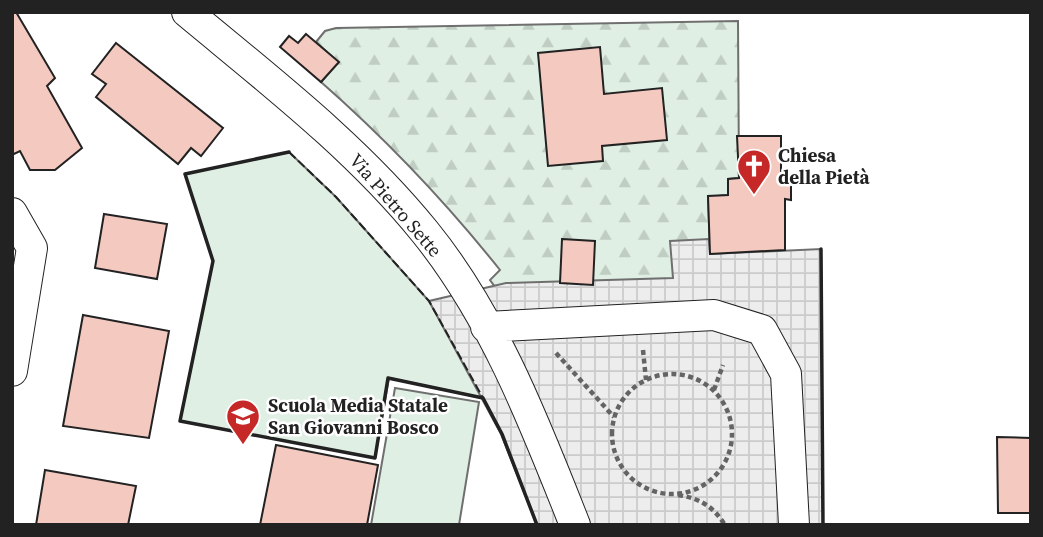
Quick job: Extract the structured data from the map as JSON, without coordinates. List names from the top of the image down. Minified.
{"streets":{"street":["Via Pietro Sette"]},"places":{"church":["Chiesa della Pietà"],"school or university":["Scuola Media Statale San Giovanni Bosco"]}}
